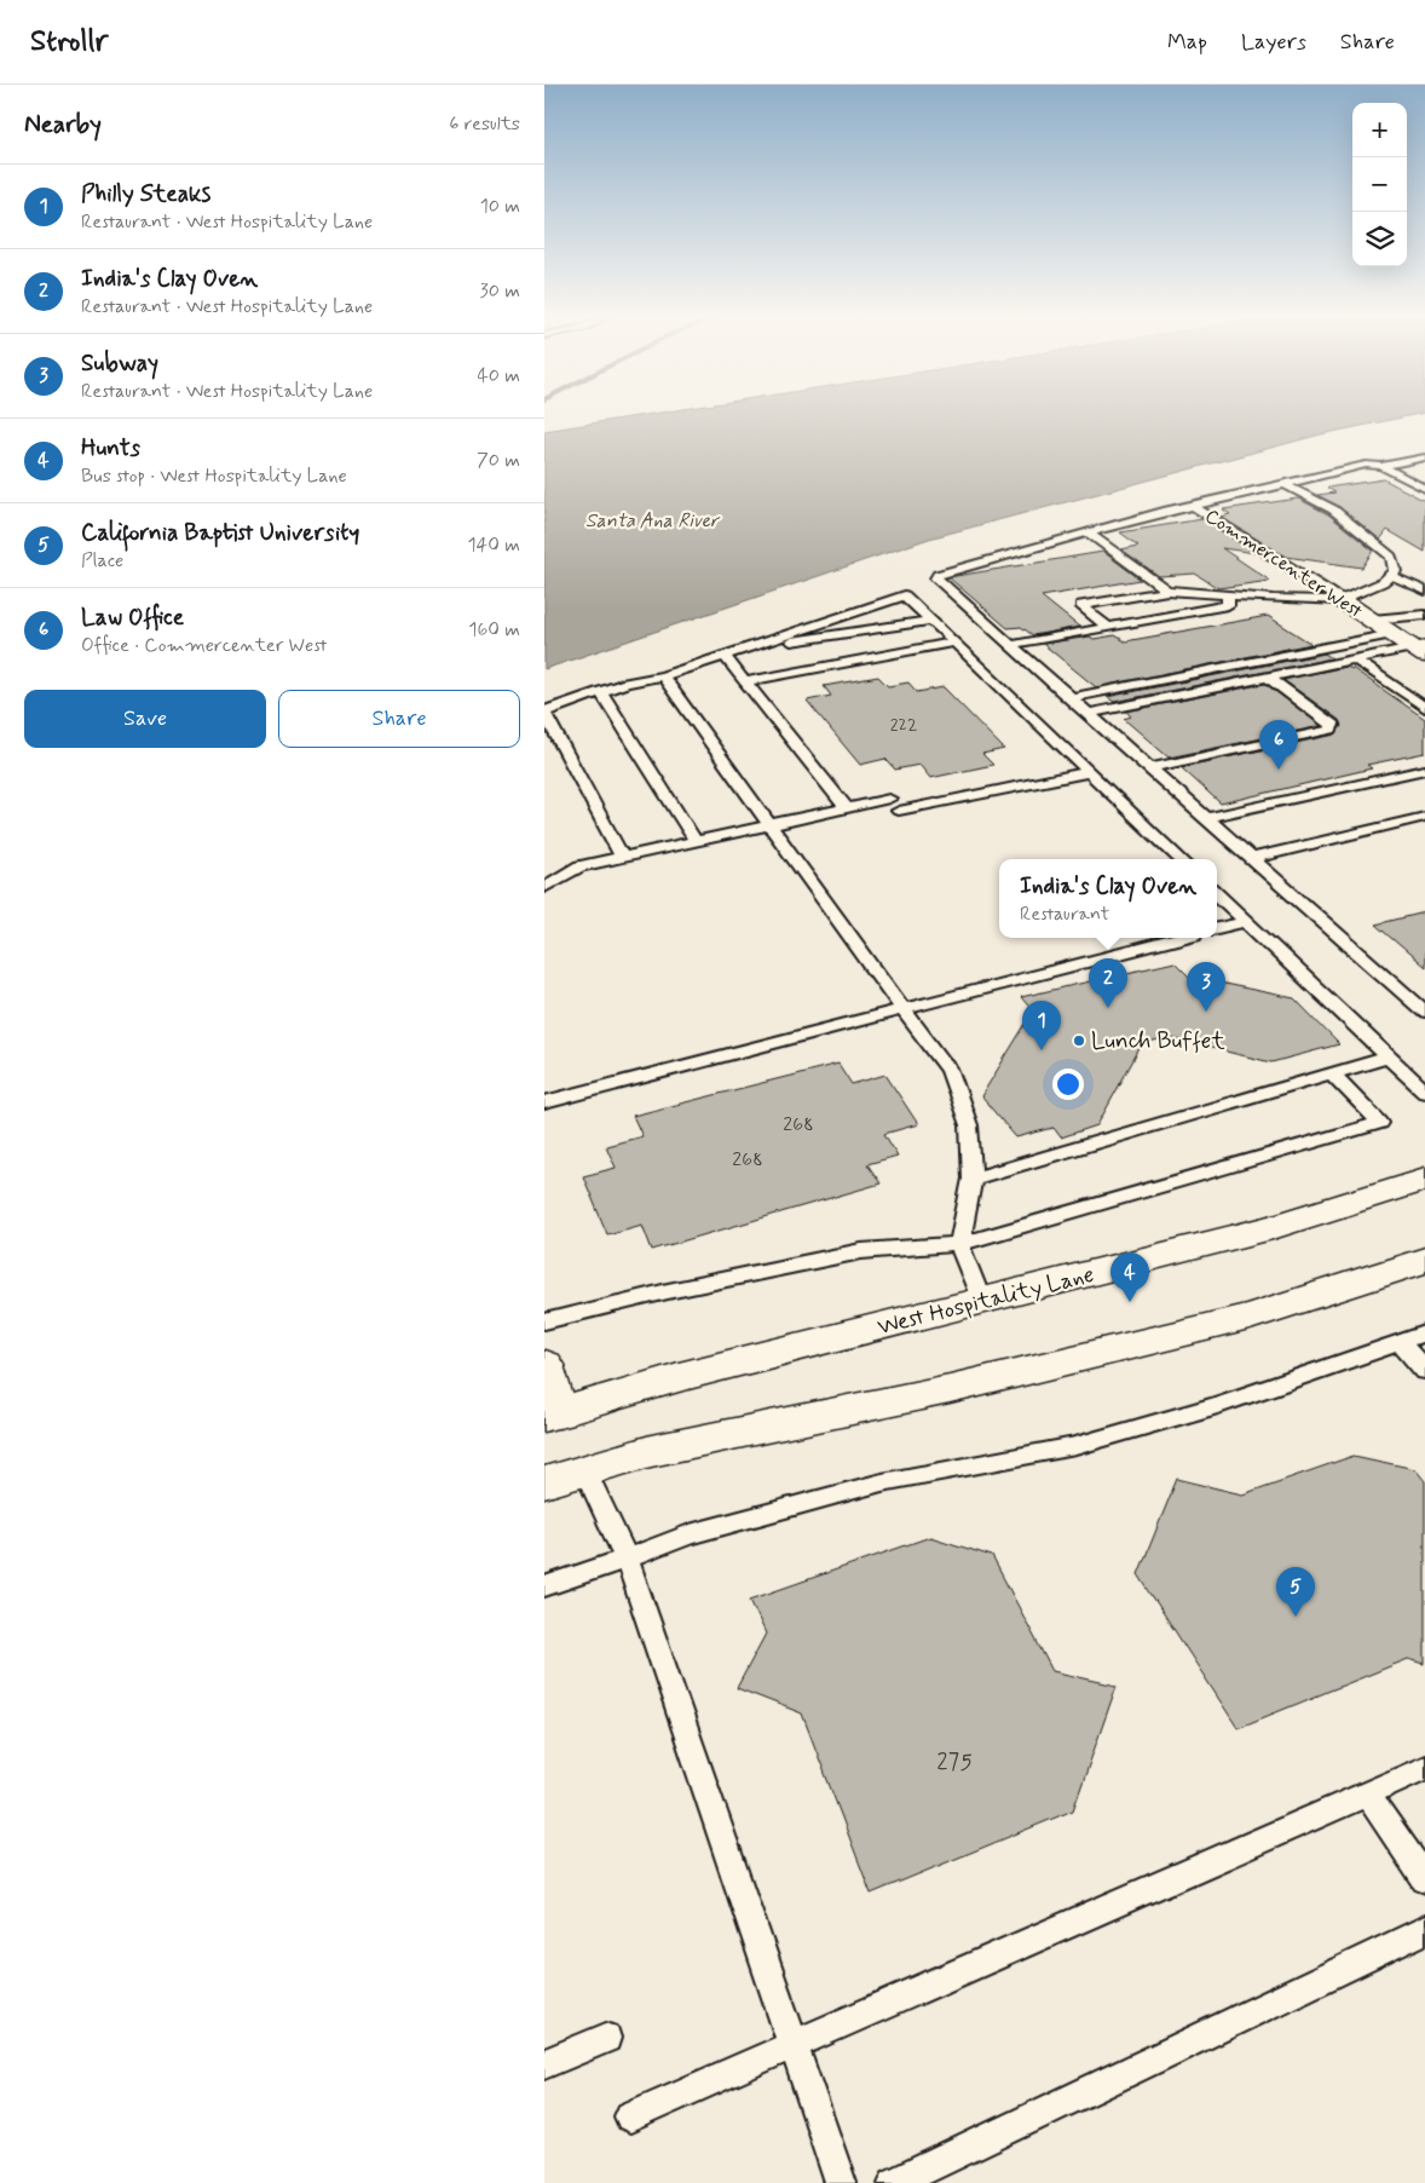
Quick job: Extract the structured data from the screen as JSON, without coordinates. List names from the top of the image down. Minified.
{"streets":{"main road":["Commercenter West","West Hospitality Lane"]},"water":["Santa Ana River"],"places":["Lunch Buffet"],"house_numbers":["222","268","268","275"],"page":{"header":"Strollr","nav":["Map","Layers","Share"],"heading":["Nearby","6 results"],"map_buttons":["+","−"],"list":[{"mark":"1","name":"Philly Steaks","note":"Restaurant · West Hospitality Lane","value":"10 m"},{"mark":"2","name":"India's Clay Oven","note":"Restaurant · West Hospitality Lane","value":"30 m"},{"mark":"3","name":"Subway","note":"Restaurant · West Hospitality Lane","value":"40 m"},{"mark":"4","name":"Hunts","note":"Bus stop · West Hospitality Lane","value":"70 m"},{"mark":"5","name":"California Baptist University","note":"Place","value":"140 m"},{"mark":"6","name":"Law Office","note":"Office · Commercenter West","value":"160 m"}],"buttons":["Save","Share"],"pins":["6","2","3","1","4","5"],"popup":["India's Clay Oven","Restaurant"]}}
